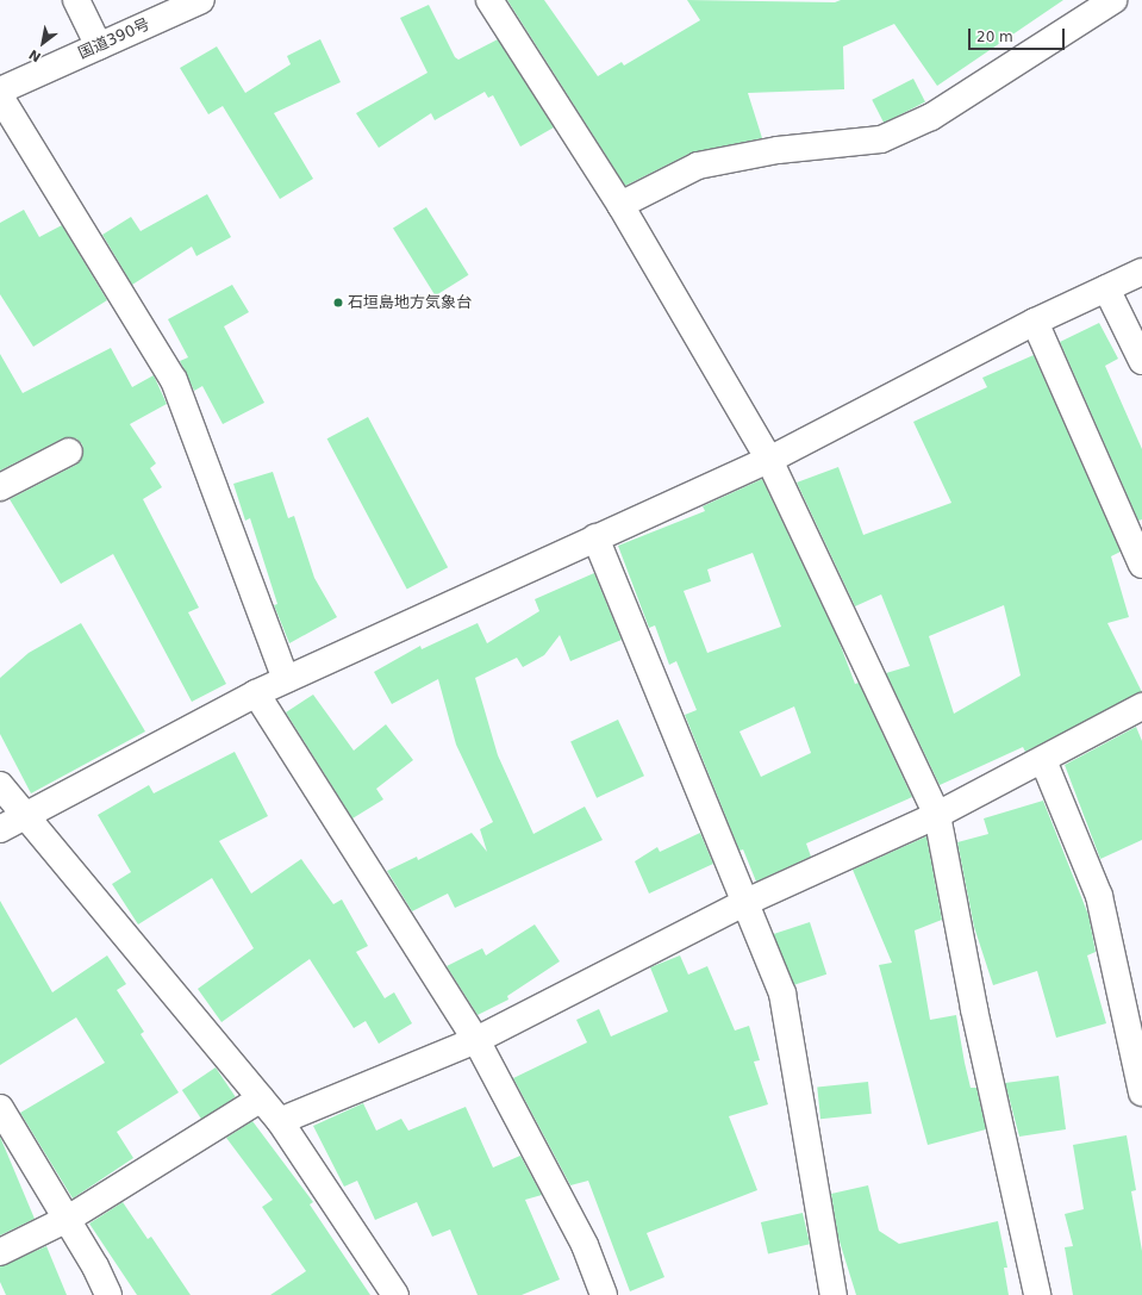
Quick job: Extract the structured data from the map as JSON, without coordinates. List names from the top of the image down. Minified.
{"streets":{"main road":["国道390号"]},"places":["石垣島地方気象台"],"scale_bar":"20 m","north":"bottom left"}
